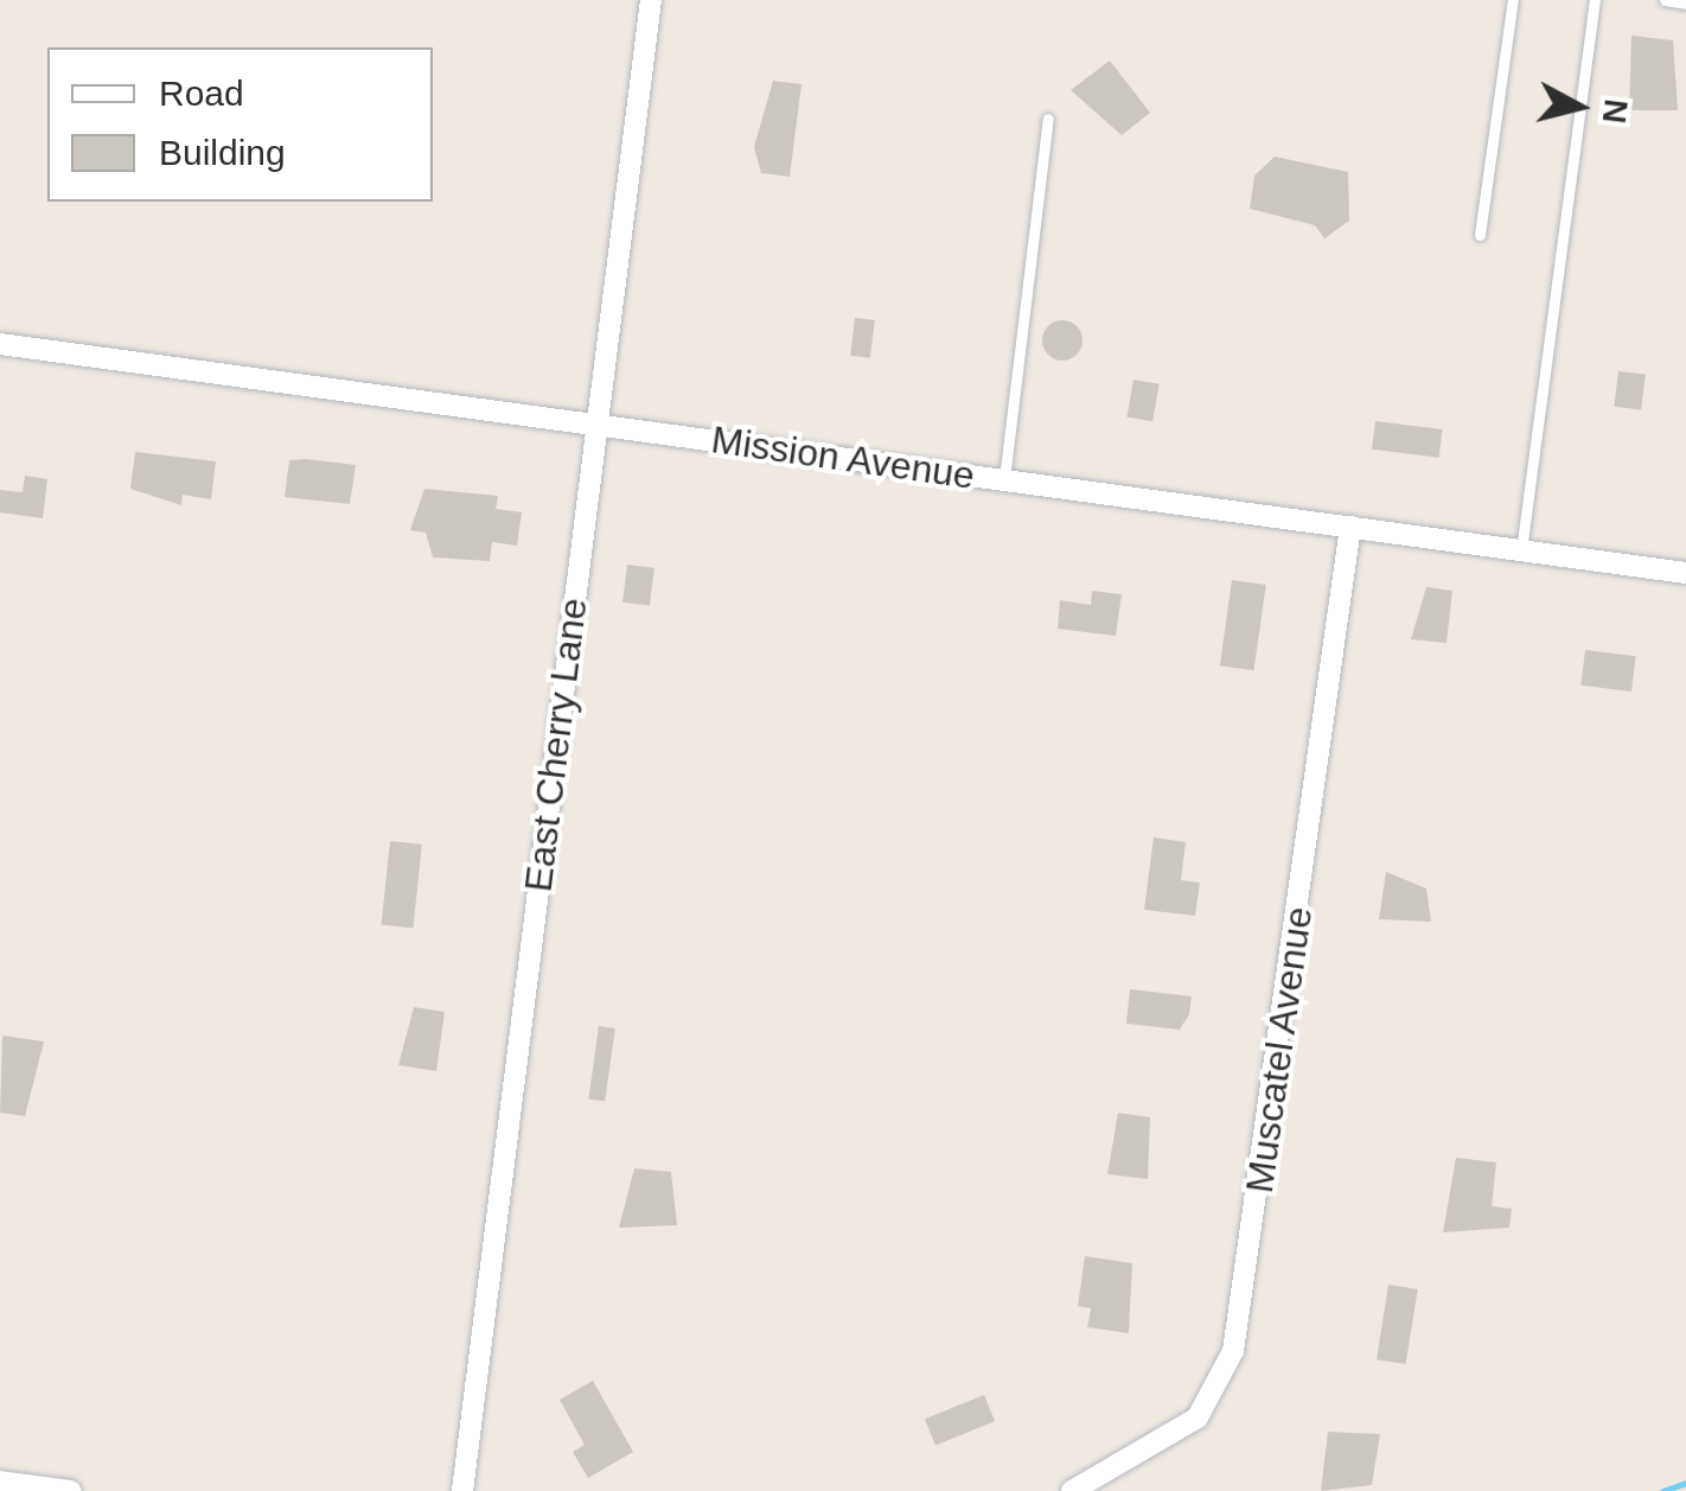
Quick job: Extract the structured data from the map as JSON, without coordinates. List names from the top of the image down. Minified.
{"streets":{"street":["Mission Avenue","East Cherry Lane","Muscatel Avenue"]},"crossings":[["Mission Avenue","East Cherry Lane"],["Mission Avenue","Muscatel Avenue"]],"legend":["Road","Building"],"north":"right"}
